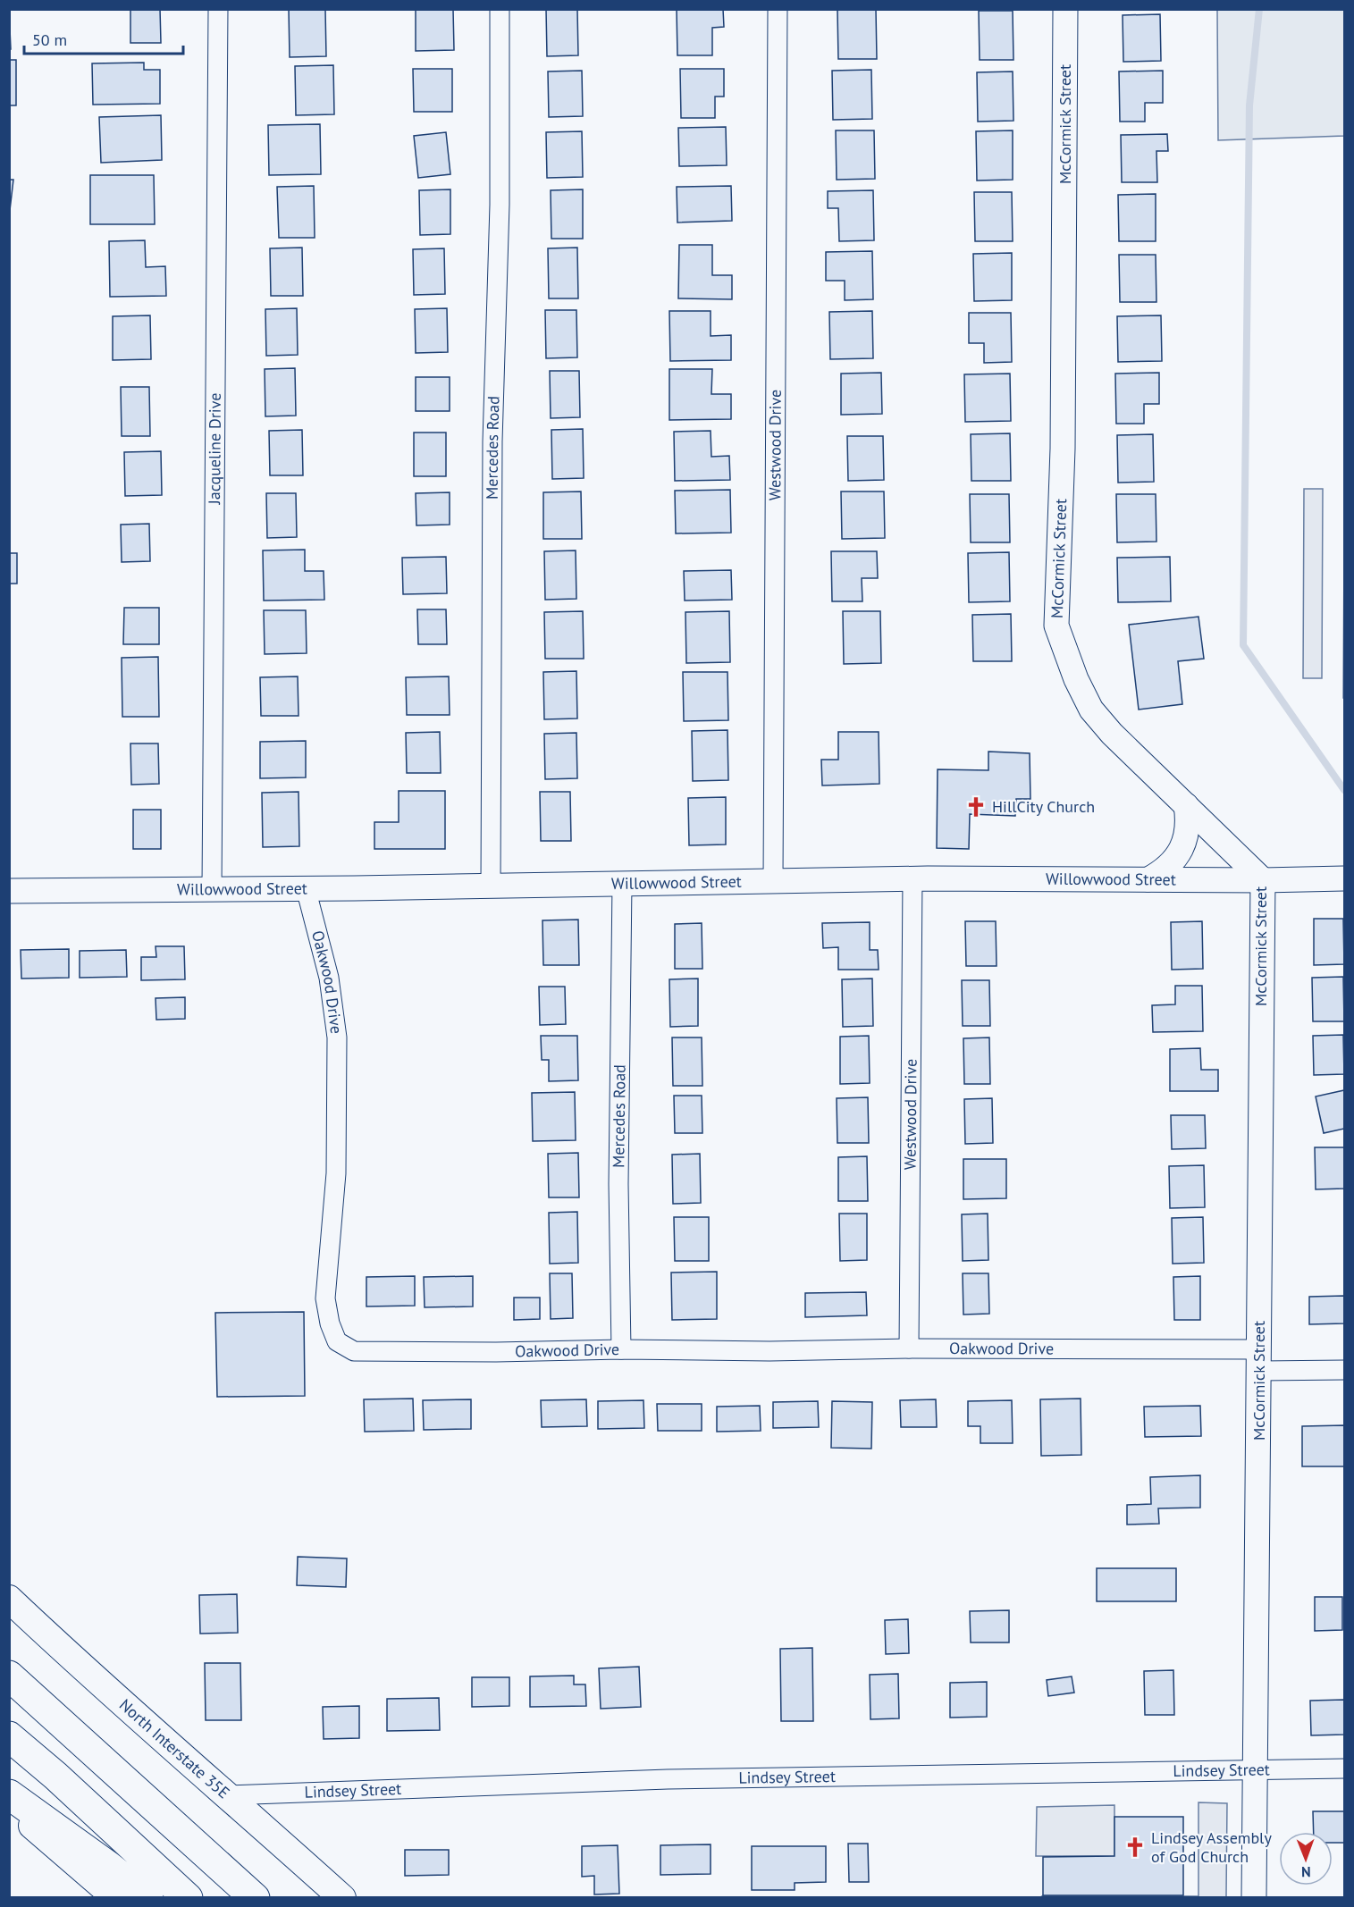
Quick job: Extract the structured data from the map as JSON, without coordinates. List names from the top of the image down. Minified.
{"streets":{"main road":["North Interstate 35E"],"street":["McCormick Street","Westwood Drive","Mercedes Road","Jacqueline Drive","Willowwood Street","Oakwood Drive","Lindsey Street"]},"crossings":[["McCormick Street","Willowwood Street"],["McCormick Street","Oakwood Drive"],["McCormick Street","Lindsey Street"],["Westwood Drive","Willowwood Street"],["Westwood Drive","Oakwood Drive"],["Mercedes Road","Willowwood Street"],["Mercedes Road","Oakwood Drive"],["Jacqueline Drive","Willowwood Street"],["Willowwood Street","Oakwood Drive"],["North Interstate 35E","Lindsey Street"]],"places":{"church":["HillCity Church","Lindsey Assembly of God Church"]},"scale_bar":"50 m","north":"bottom"}
